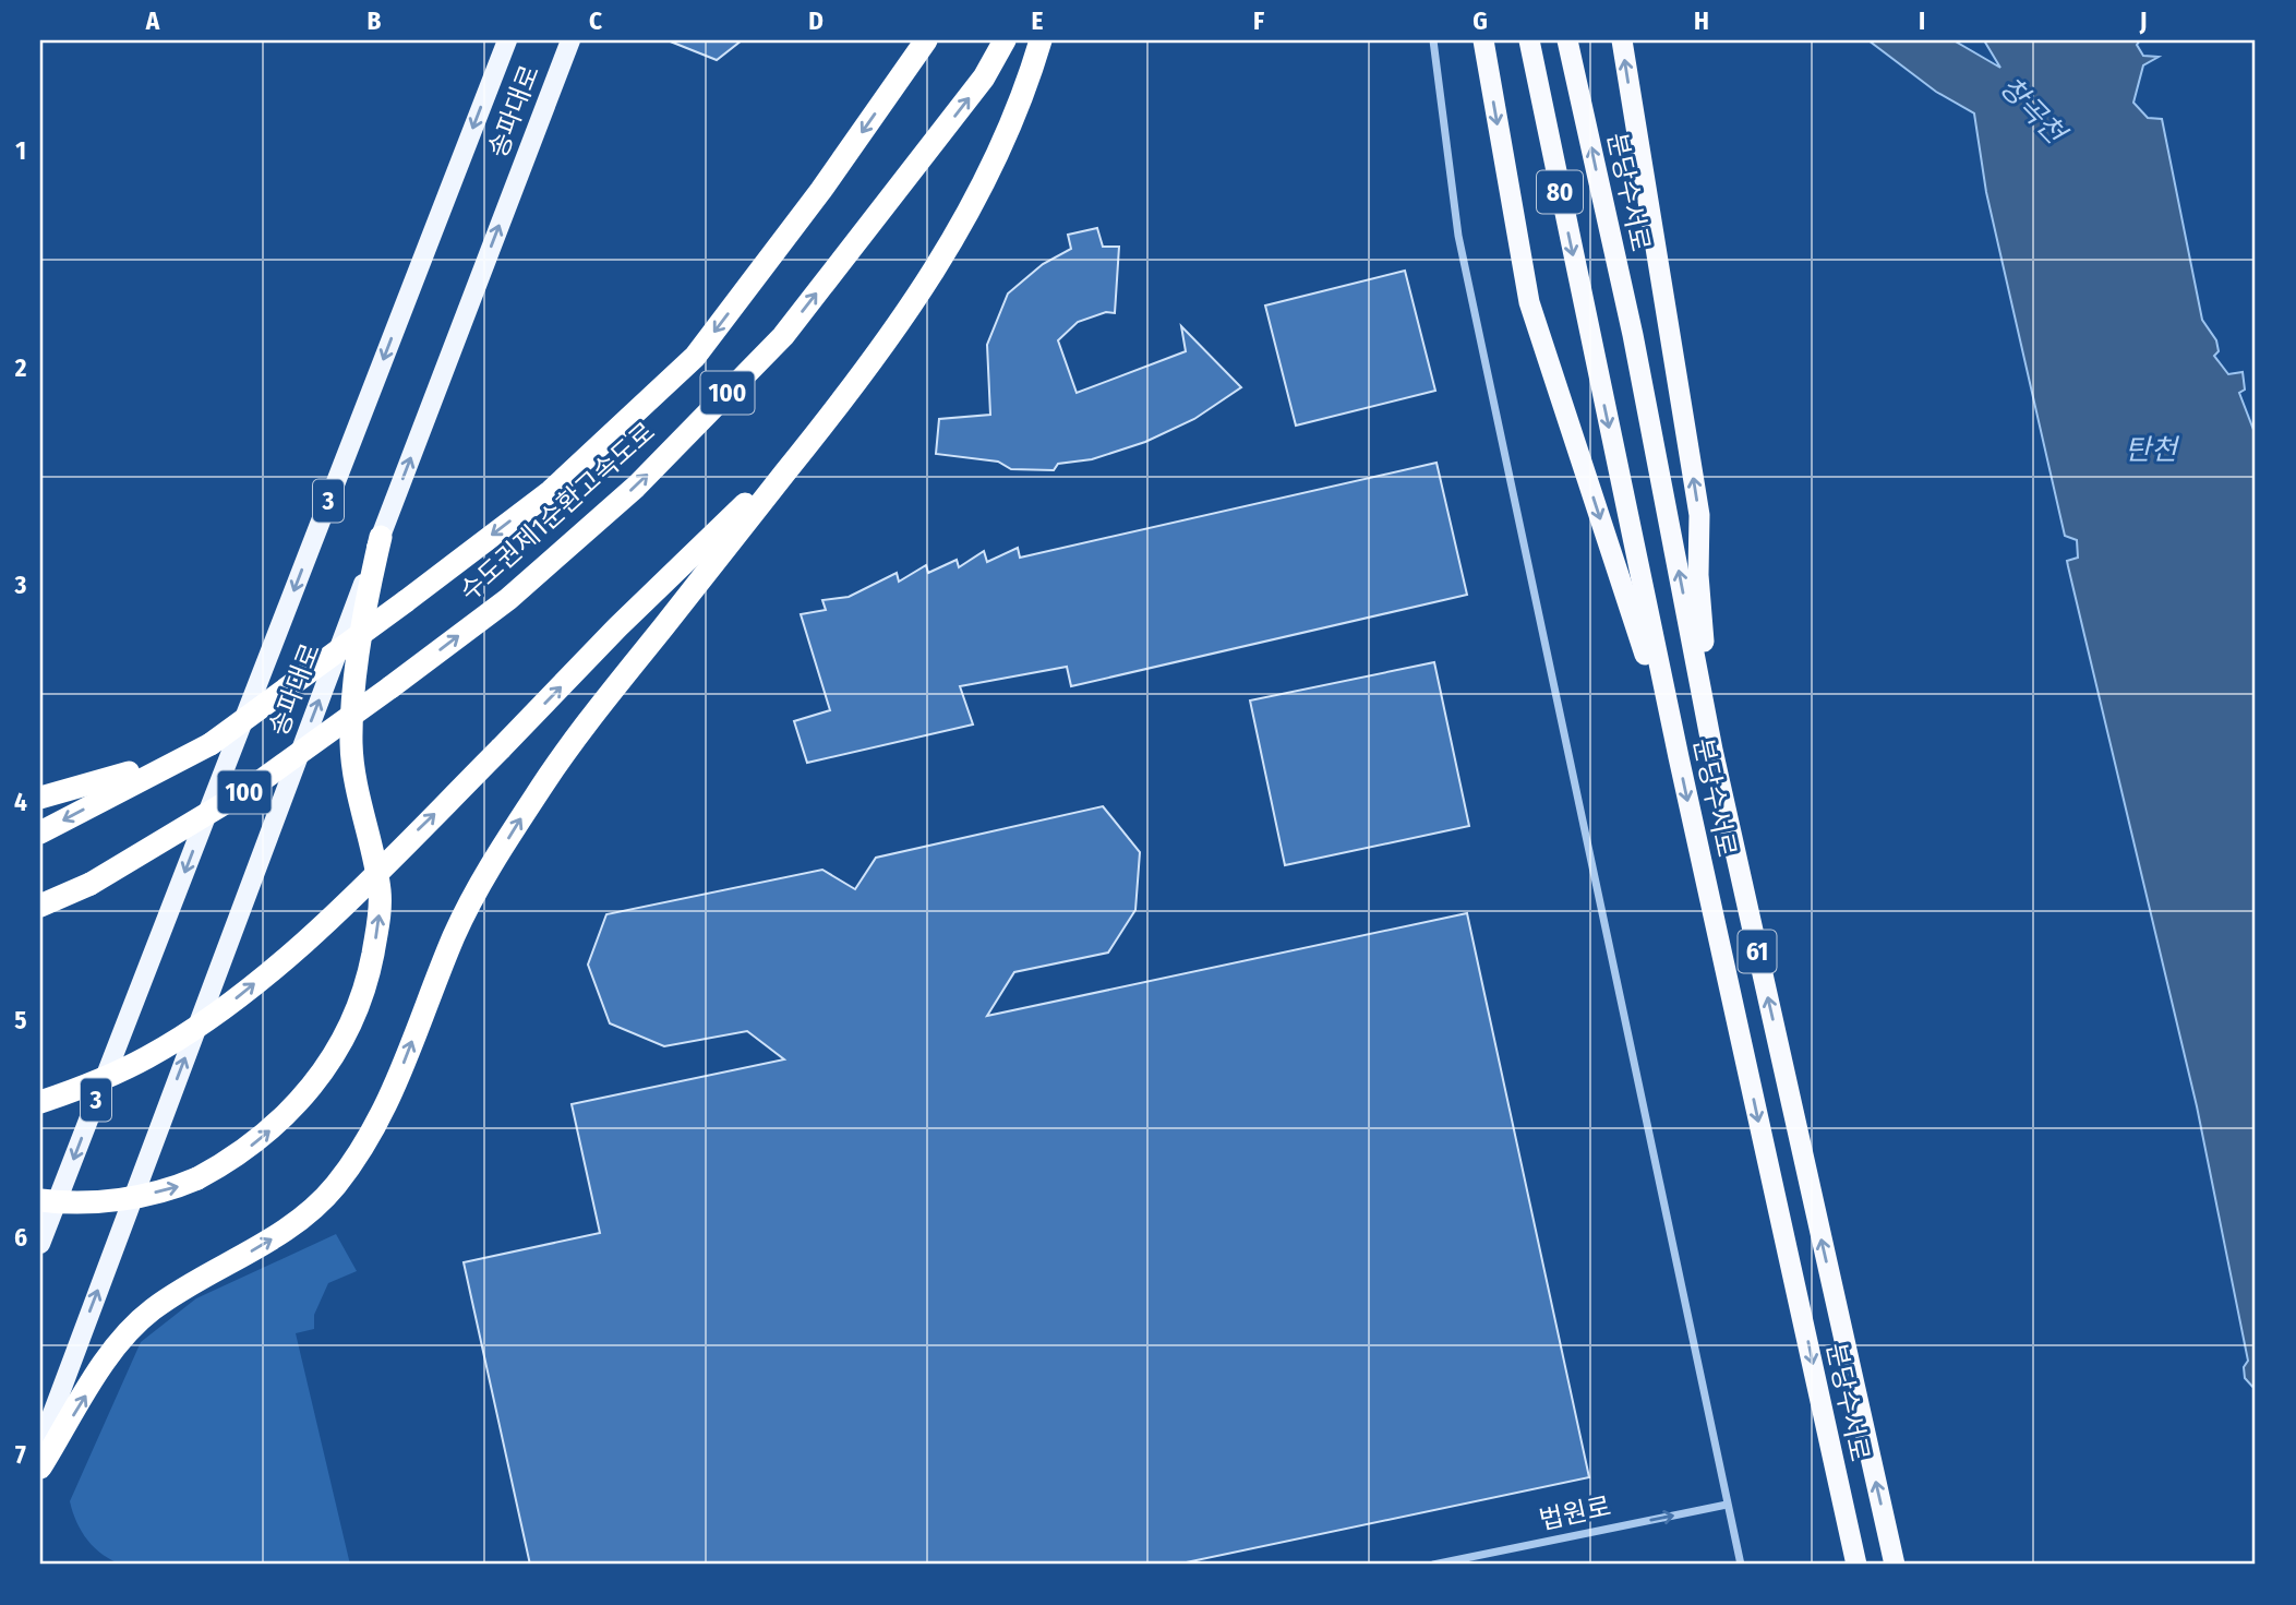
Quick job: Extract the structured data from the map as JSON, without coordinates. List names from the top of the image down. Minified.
{"streets":{"highway":["80","분당수서로","100","수도권제1순환고속도로","61"],"main road":["송파대로","3"],"street":["법원로"]},"one_way":["법원로"],"water":["창곡천","탄천"],"grid":{"columns":["A","B","C","D","E","F","G","H","I","J"],"rows":["1","2","3","4","5","6","7"]}}
